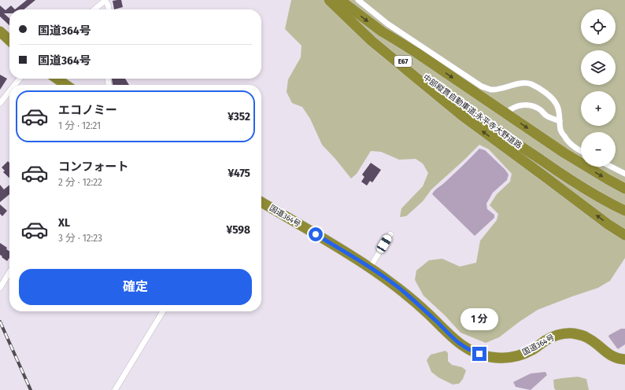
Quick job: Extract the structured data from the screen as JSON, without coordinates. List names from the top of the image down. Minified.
{"streets":{"highway":["E67","中部縦貫自動車道;永平寺大野道路","国道364号"]},"page":{"map_buttons":["+","−"],"banner":["国道364号","国道364号"],"list":[{"name":"エコノミー","note":"1 分 · 12:21","value":"¥352"},{"name":"コンフォート","note":"2 分 · 12:22","value":"¥475"},{"name":"XL","note":"3 分 · 12:23","value":"¥598"}],"buttons":"確定","bubble":"1 分"}}
